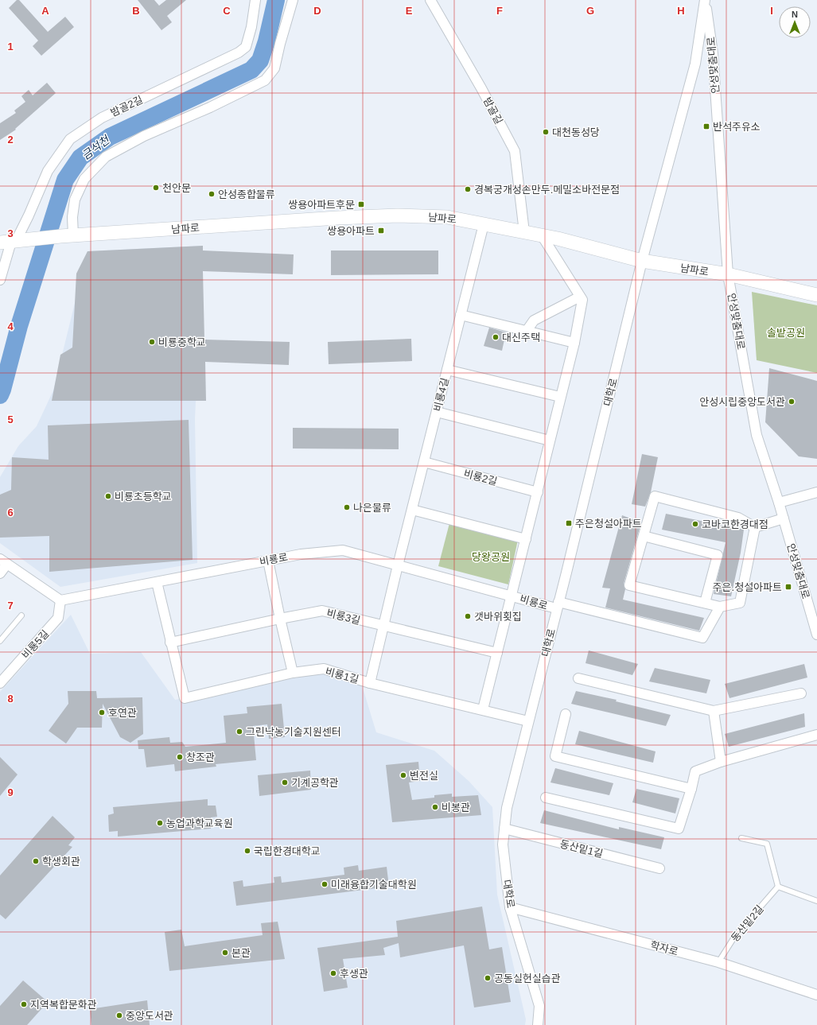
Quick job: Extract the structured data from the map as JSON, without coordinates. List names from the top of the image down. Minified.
{"streets":{"street":["안성맞춤대로","밤골2길","밤골길","남파로","대학로","비룡4길","비룡2길","비룡로","비룡3길","비룡5길","비룡1길","동산밑1길","학자로"],"lane":["동산밑2길"]},"crossings":[["안성맞춤대로","남파로"],["안성맞춤대로","대학로"],["밤골2길","남파로"],["밤골길","남파로"],["남파로","대학로"],["남파로","비룡4길"],["대학로","비룡로"],["대학로","비룡1길"],["대학로","동산밑1길"],["대학로","학자로"],["비룡4길","비룡2길"],["비룡4길","비룡로"],["비룡4길","비룡3길"],["비룡4길","비룡1길"],["비룡로","비룡5길"],["비룡로","비룡1길"],["비룡3길","비룡1길"],["동산밑2길","학자로"]],"water":["금석천"],"parks":["솔밭공원","당왕공원"],"places":{"transit":["반석주유소","쌍용아파트후문","쌍용아파트","주은청설아파트","주은.청설아파트"],"other":["대천동성당","천안문","경복궁개성손만두.메밀소바전문점","안성종합물류","대신주택","비룡중학교","안성시립중앙도서관","비룡초등학교","나은물류","코바코한경대점","갯바위횟집","호연관","그린낙농기술지원센터","창조관","변전실","기계공학관","비봉관","농업과학교육원","국립한경대학교","학생회관","미래융합기술대학원","본관","후생관","공동실헌실습관","지역복합문화관","중앙도서관"]},"north":"top","grid":{"columns":["A","B","C","D","E","F","G","H","I"],"rows":["1","2","3","4","5","6","7","8","9"]}}
